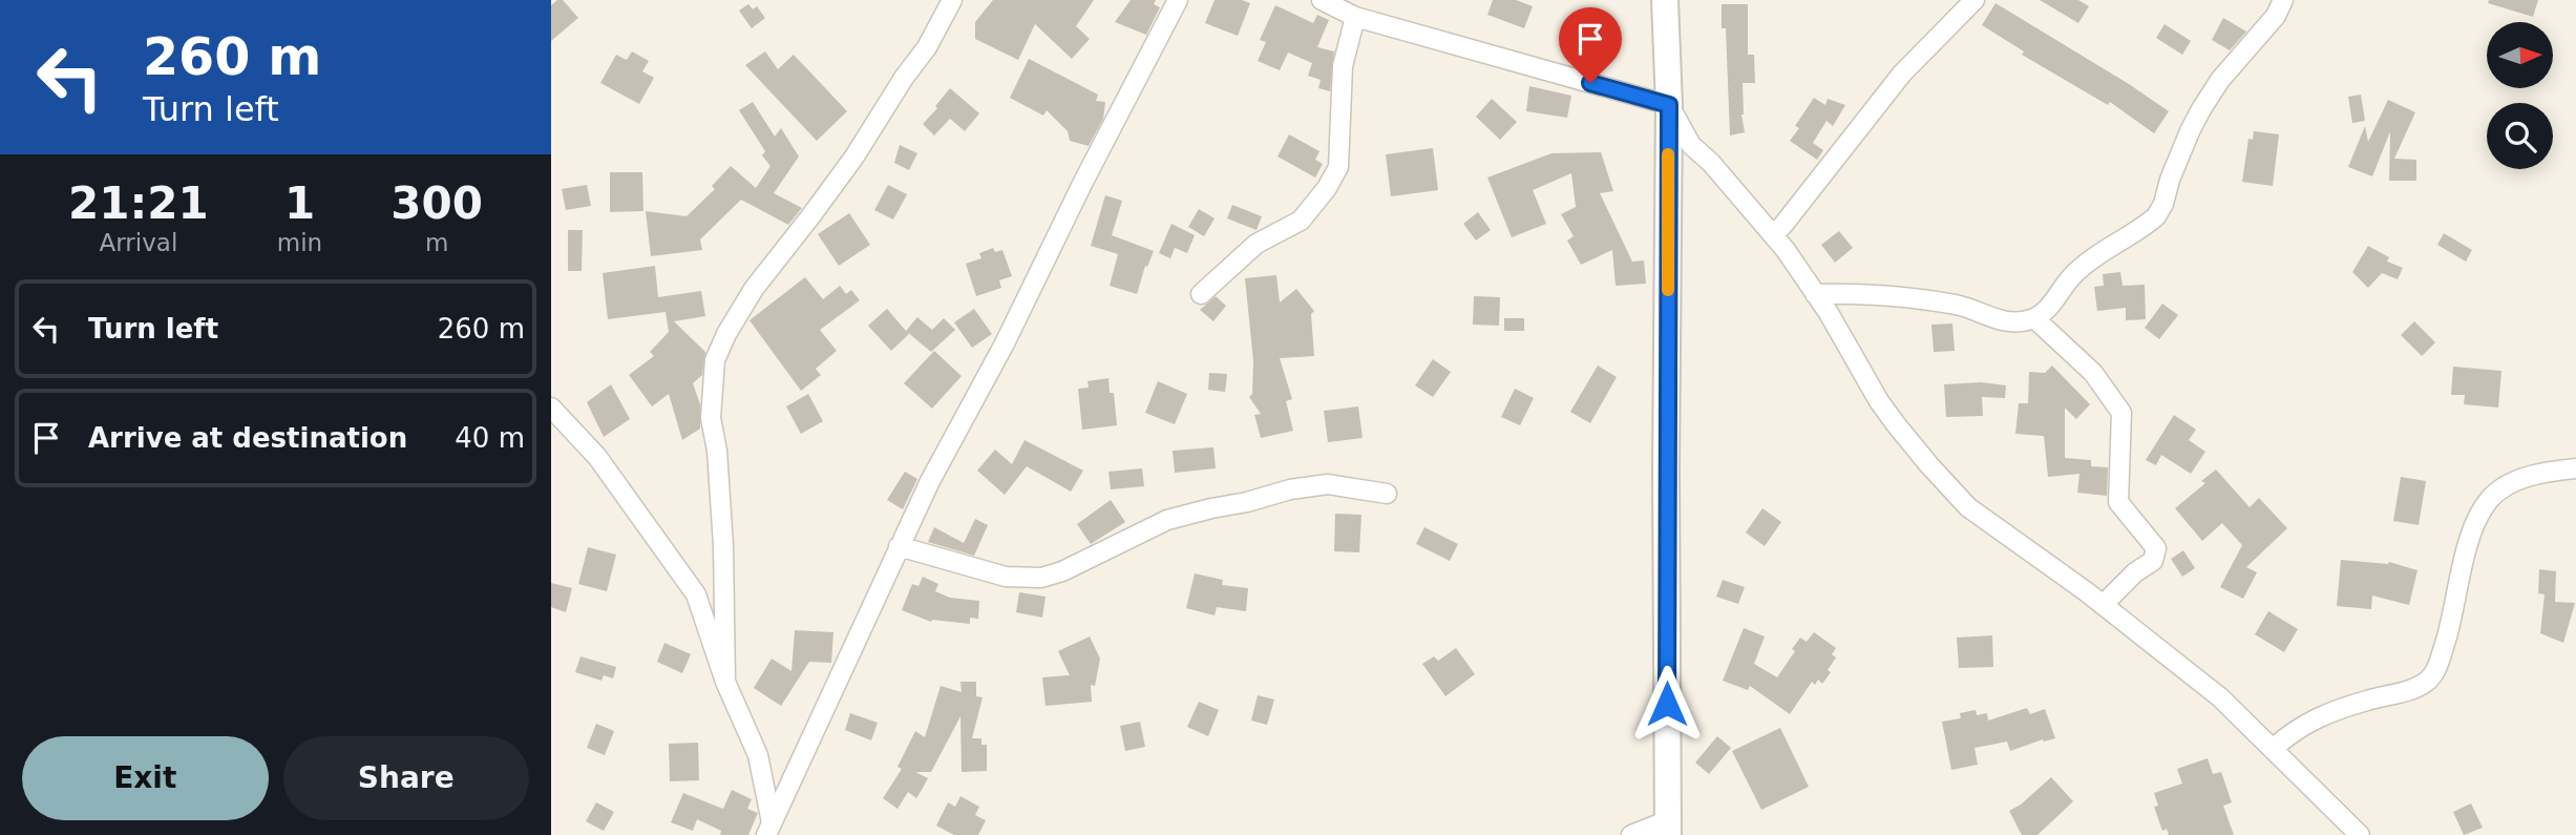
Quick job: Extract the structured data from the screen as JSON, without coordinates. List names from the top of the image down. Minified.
{"north":"right","page":{"turn":["260 m","Turn left"],"eta":["21:21","Arrival","1","min","300","m"],"list":[{"name":"Turn left","value":"260 m"},{"name":"Arrive at destination","value":"40 m"}],"buttons":["Exit","Share"]}}
